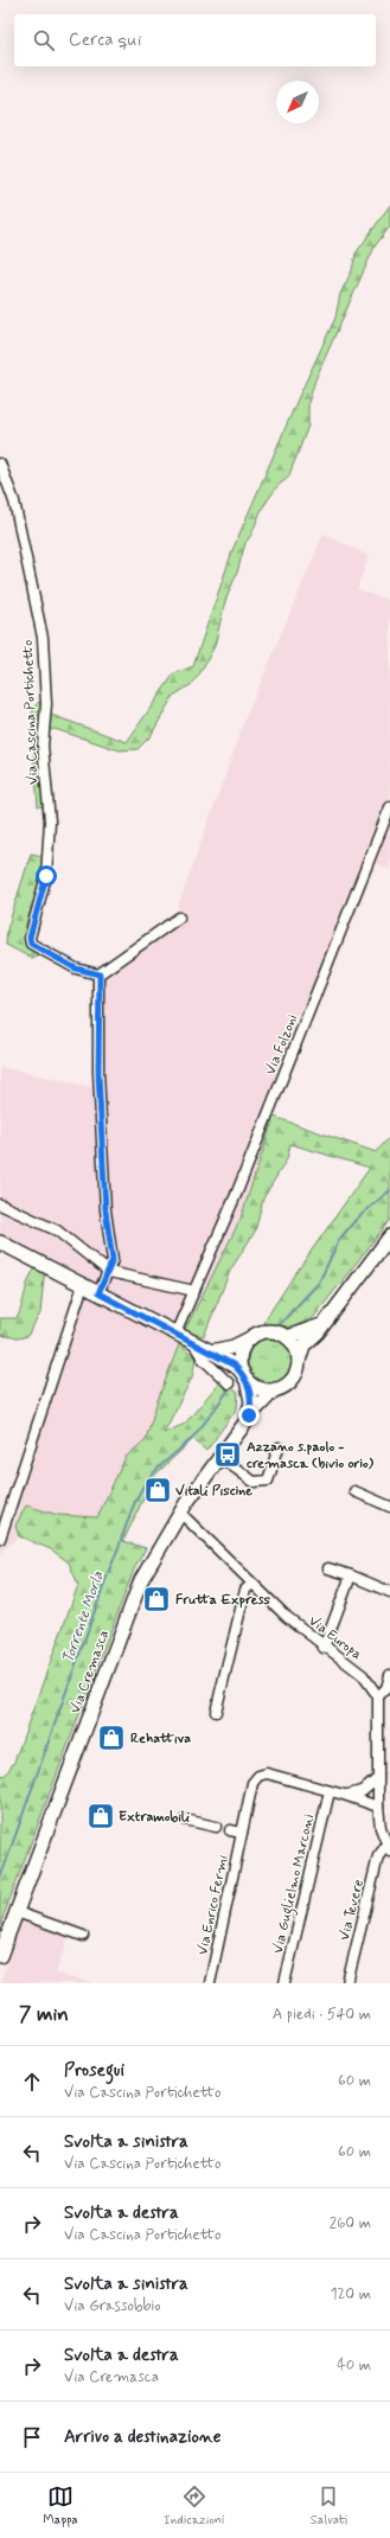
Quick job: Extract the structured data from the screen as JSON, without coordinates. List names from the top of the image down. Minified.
{"streets":{"main road":["Via Cremasca"],"street":["Via Cascina Portichetto","Via Folzoni","Via Europa","Via Guglielmo Marconi","Via Enrico Fermi","Via Tevere"]},"crossings":[["Via Europa","Via Cremasca"],["Via Guglielmo Marconi","Via Enrico Fermi"]],"water":["Torrente Morla"],"places":{"bus stop":["Azzano s.paolo - cremasca (bivio orio)"],"shop":["Vitali Piscine","Frutta Express","Rehattiva","Extramobili"]},"north":"bottom left","page":{"search":"Cerca qui","heading":["7 min","A piedi · 540 m"],"list":[["Prosegui","Via Cascina Portichetto","60 m"],["Svolta a sinistra","Via Cascina Portichetto","60 m"],["Svolta a destra","Via Cascina Portichetto","260 m"],["Svolta a sinistra","Via Grassobbio","120 m"],["Svolta a destra","Via Cremasca","40 m"],"Arrivo a destinazione"],"nav":["Mappa","Indicazioni","Salvati"]}}
